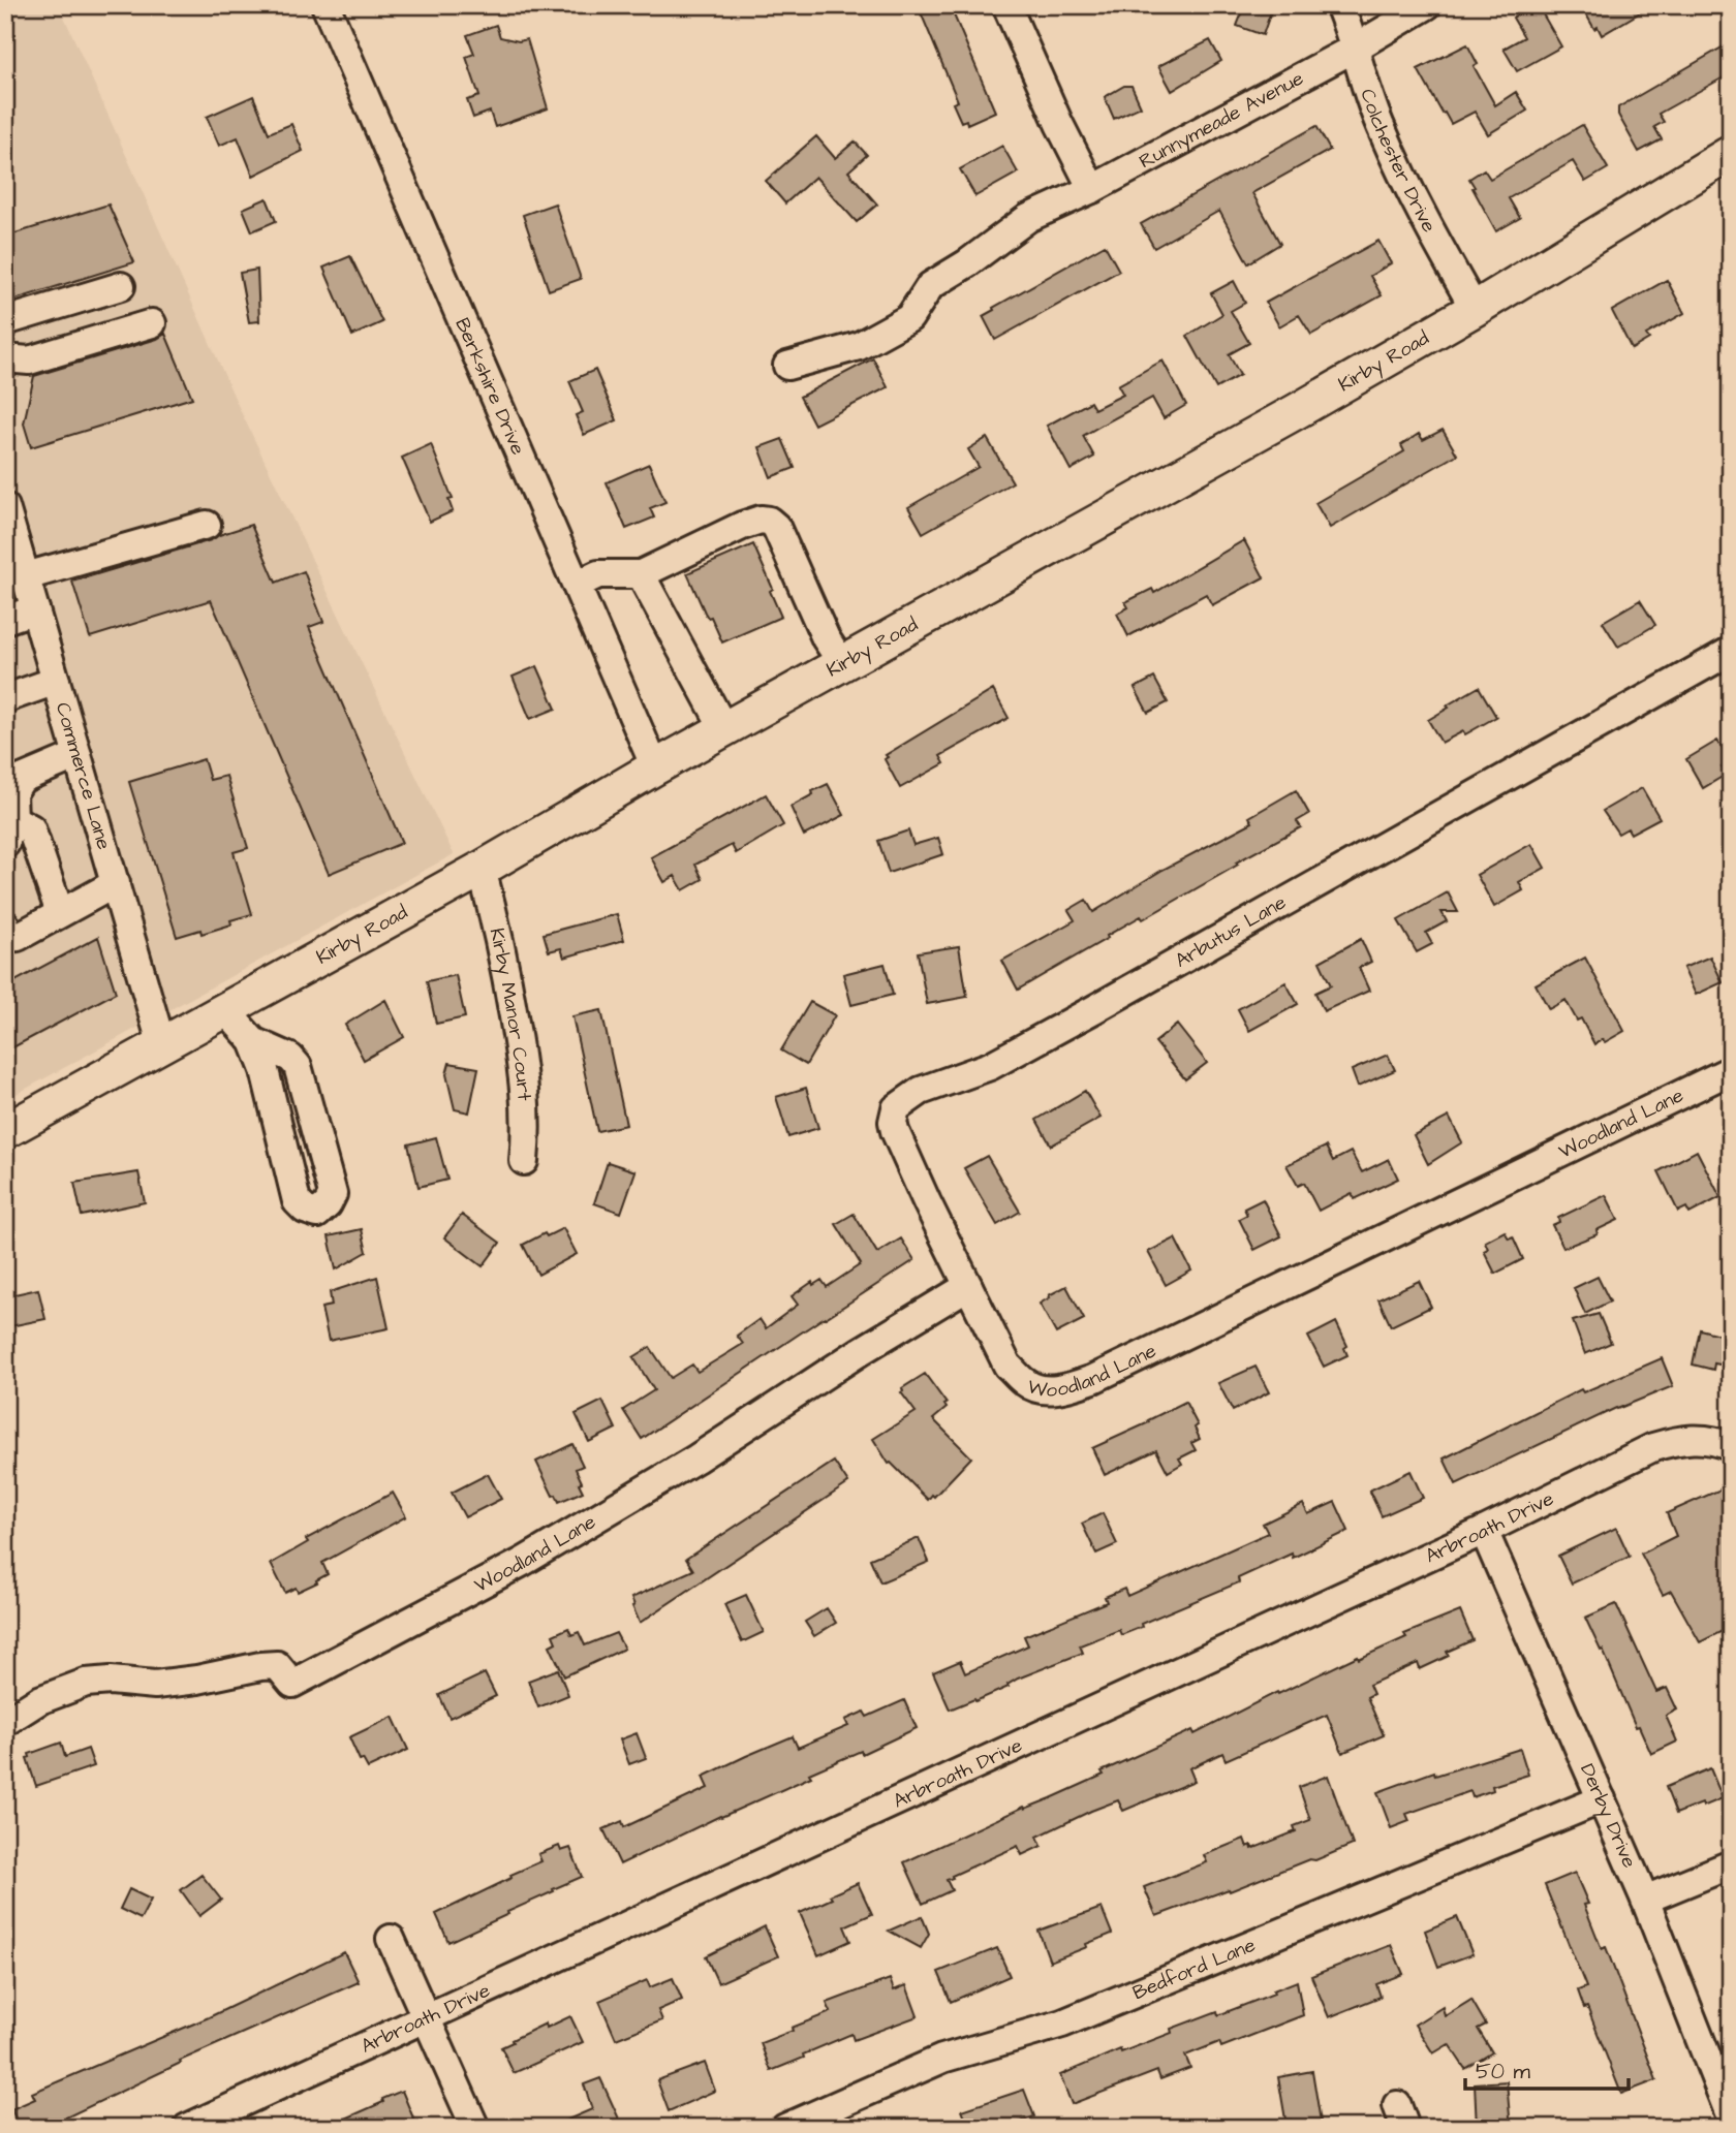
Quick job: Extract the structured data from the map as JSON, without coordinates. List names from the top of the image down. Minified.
{"streets":{"main road":["Kirby Road"],"street":["Runnymeade Avenue","Colchester Drive","Berkshire Drive","Commerce Lane","Arbutus Lane","Kirby Manor Court","Woodland Lane","Arbroath Drive","Derby Drive","Bedford Lane"]},"crossings":[["Runnymeade Avenue","Colchester Drive"],["Colchester Drive","Kirby Road"],["Kirby Road","Berkshire Drive"],["Kirby Road","Commerce Lane"],["Kirby Road","Kirby Manor Court"],["Arbutus Lane","Woodland Lane"],["Arbroath Drive","Derby Drive"],["Derby Drive","Bedford Lane"]],"scale_bar":"50 m"}
